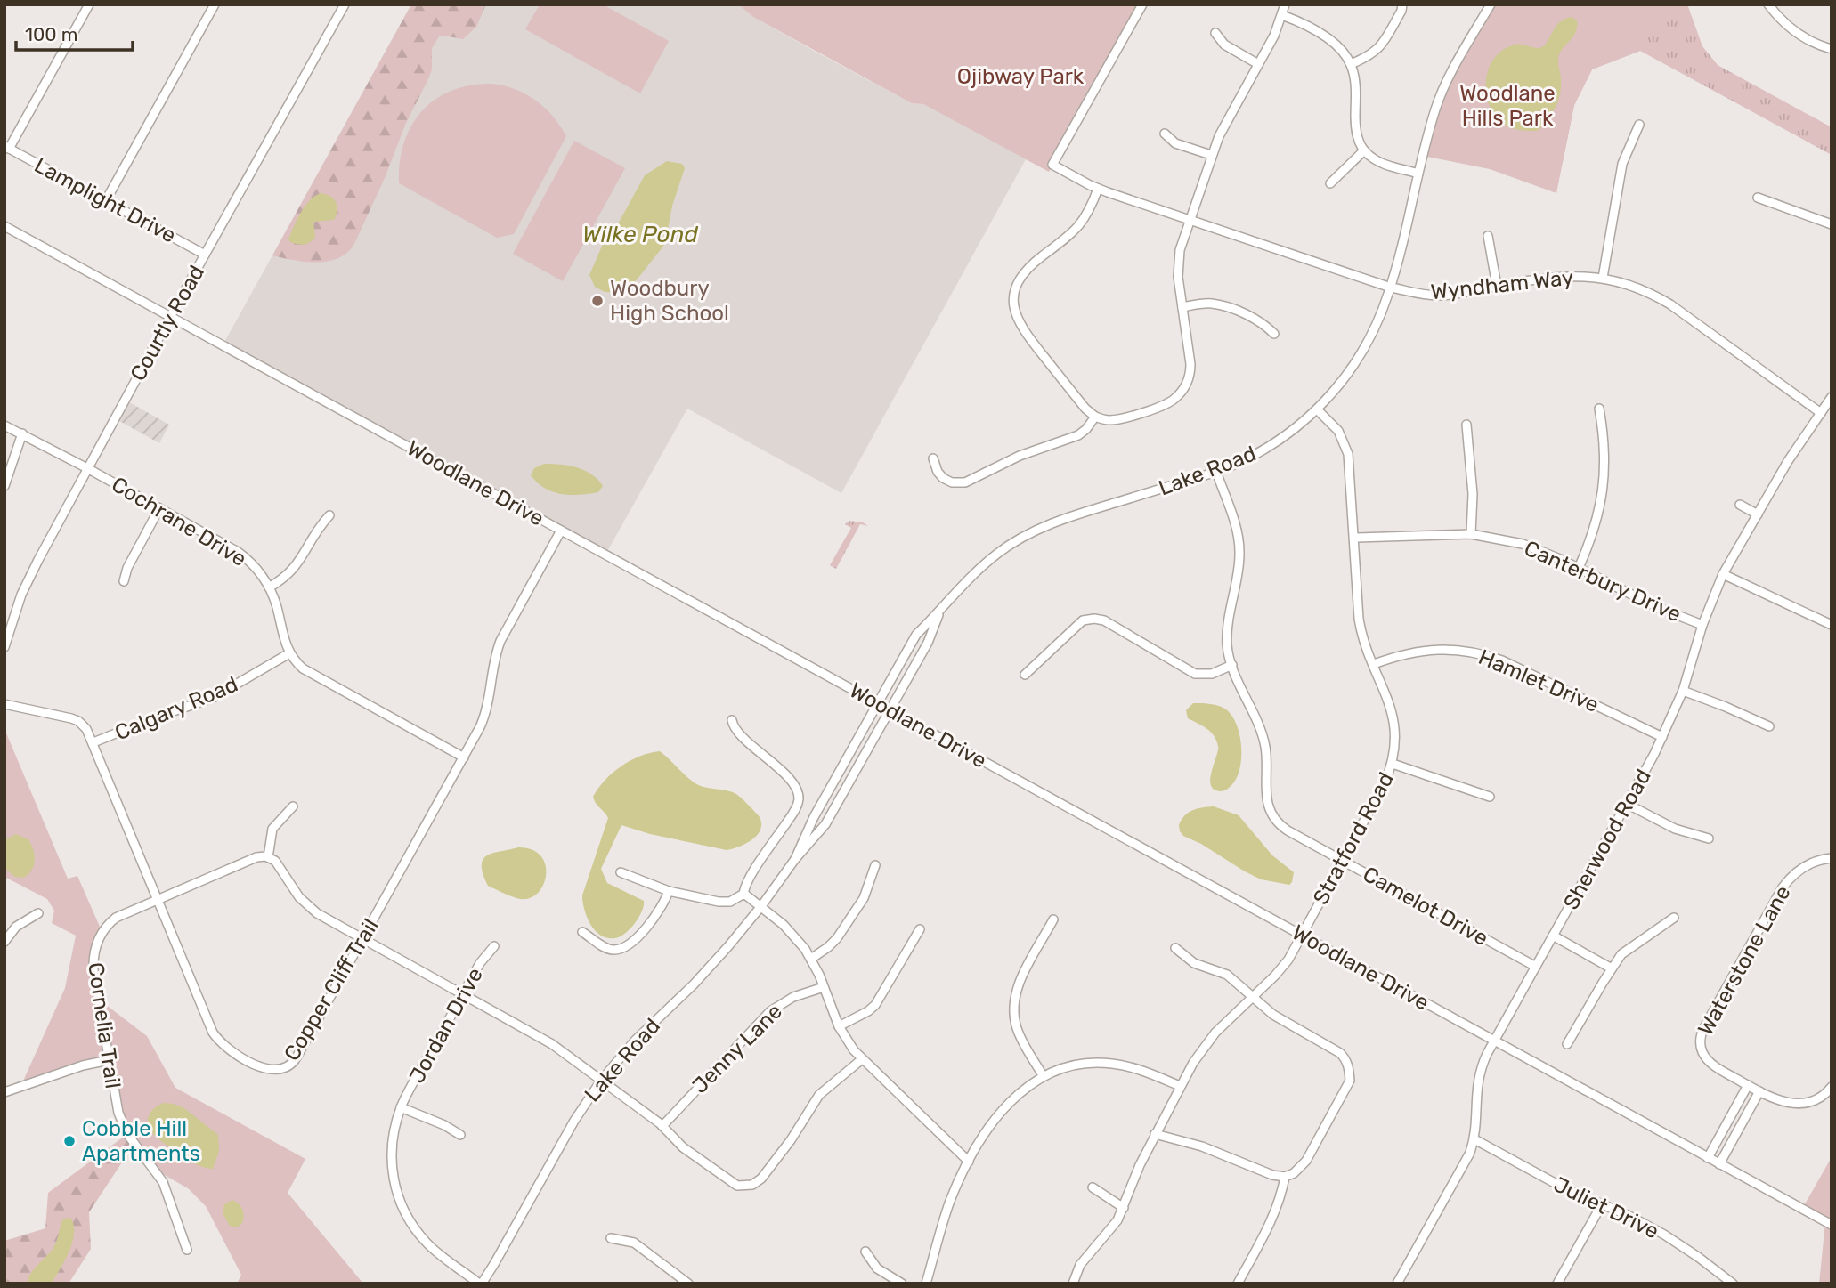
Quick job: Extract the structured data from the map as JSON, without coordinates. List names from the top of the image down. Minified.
{"streets":{"street":["Lamplight Drive","Wyndham Way","Courtly Road","Lake Road","Woodlane Drive","Cochrane Drive","Canterbury Drive","Hamlet Drive","Calgary Road","Stratford Road","Sherwood Road","Camelot Drive","Waterstone Lane","Copper Cliff Trail","Cornelia Trail","Jordan Drive","Jenny Lane","Juliet Drive"]},"crossings":[["Lamplight Drive","Courtly Road"],["Wyndham Way","Lake Road"],["Wyndham Way","Sherwood Road"],["Courtly Road","Woodlane Drive"],["Courtly Road","Cochrane Drive"],["Lake Road","Woodlane Drive"],["Lake Road","Stratford Road"],["Lake Road","Camelot Drive"],["Lake Road","Jordan Drive"],["Woodlane Drive","Stratford Road"],["Woodlane Drive","Sherwood Road"],["Woodlane Drive","Copper Cliff Trail"],["Cochrane Drive","Calgary Road"],["Cochrane Drive","Copper Cliff Trail"],["Canterbury Drive","Stratford Road"],["Canterbury Drive","Sherwood Road"],["Hamlet Drive","Stratford Road"],["Hamlet Drive","Sherwood Road"],["Calgary Road","Copper Cliff Trail"],["Stratford Road","Camelot Drive"],["Sherwood Road","Camelot Drive"],["Sherwood Road","Juliet Drive"],["Copper Cliff Trail","Cornelia Trail"]],"water":["Wilke Pond"],"parks":["Ojibway Park","Woodlane Hills Park"],"places":["Woodbury High School","Cobble Hill Apartments"],"scale_bar":"100 m"}
